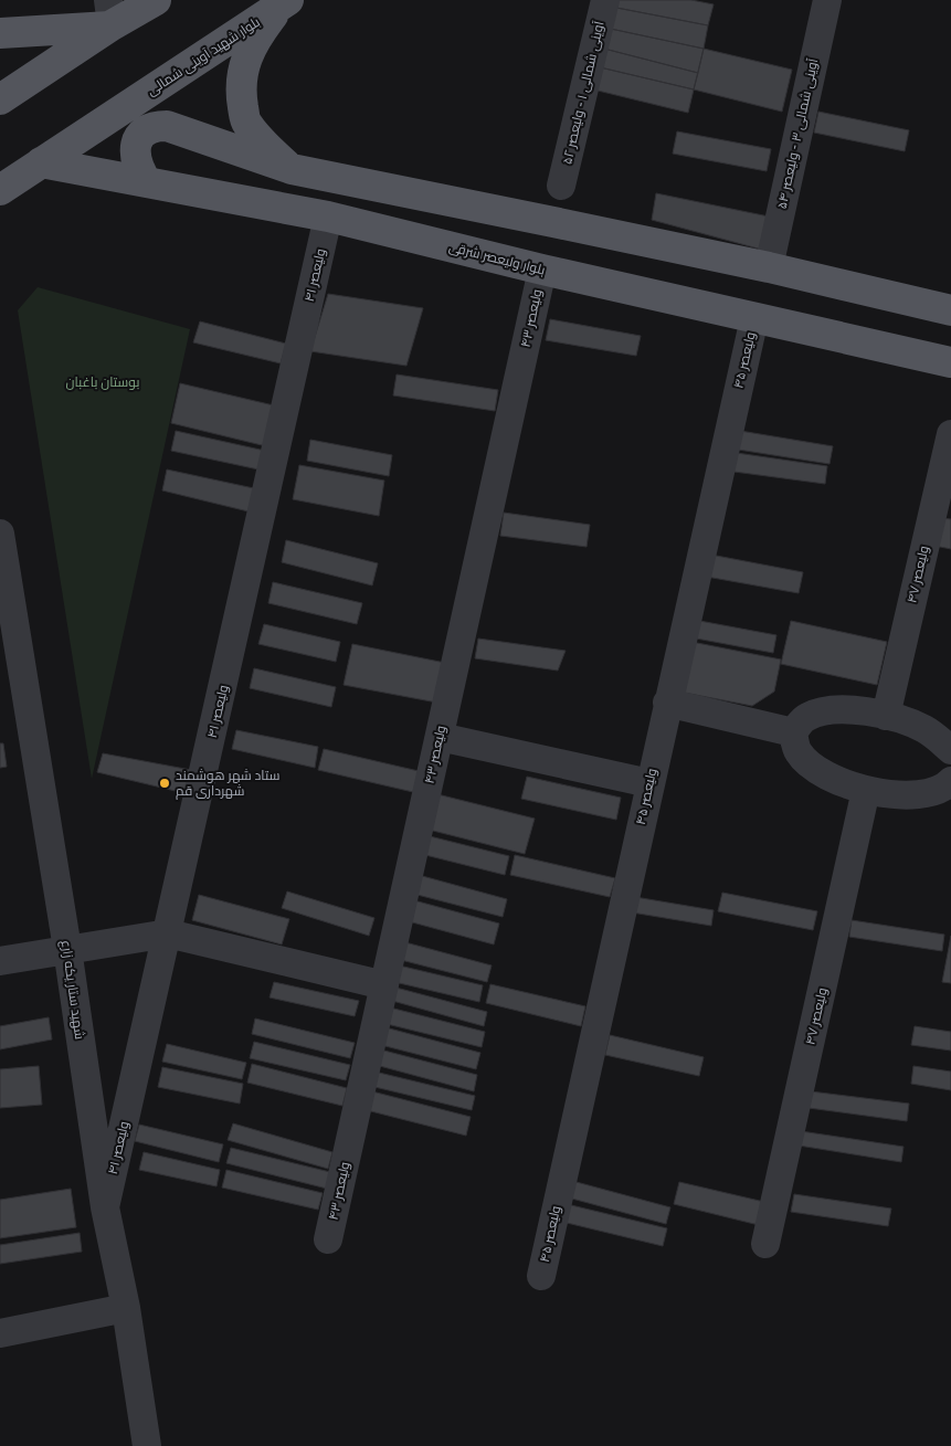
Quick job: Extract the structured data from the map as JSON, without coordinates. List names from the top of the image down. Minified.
{"streets":{"main road":["بلوار شهید آوینی شمالی","بلوار ولیعصر شرقی"],"street":["آوینی شمالی ۱ - ولیعصر ۵۲","آوینی شمالی ۳ - ولیعصر ۵۴","ولیعصر ۴۱","ولیعصر ۴۳","ولیعصر ۴۵","ولیعصر ۴۷","شهید ستار یکه زارع"]},"crossings":[["بلوار شهید آوینی شمالی","بلوار ولیعصر شرقی"],["بلوار ولیعصر شرقی","ولیعصر ۴۱"],["بلوار ولیعصر شرقی","ولیعصر ۴۳"],["بلوار ولیعصر شرقی","ولیعصر ۴۵"],["ولیعصر ۴۱","شهید ستار یکه زارع"]],"parks":["بوستان باغبان"],"places":["ستاد شهر هوشمند شهرداری قم"]}
